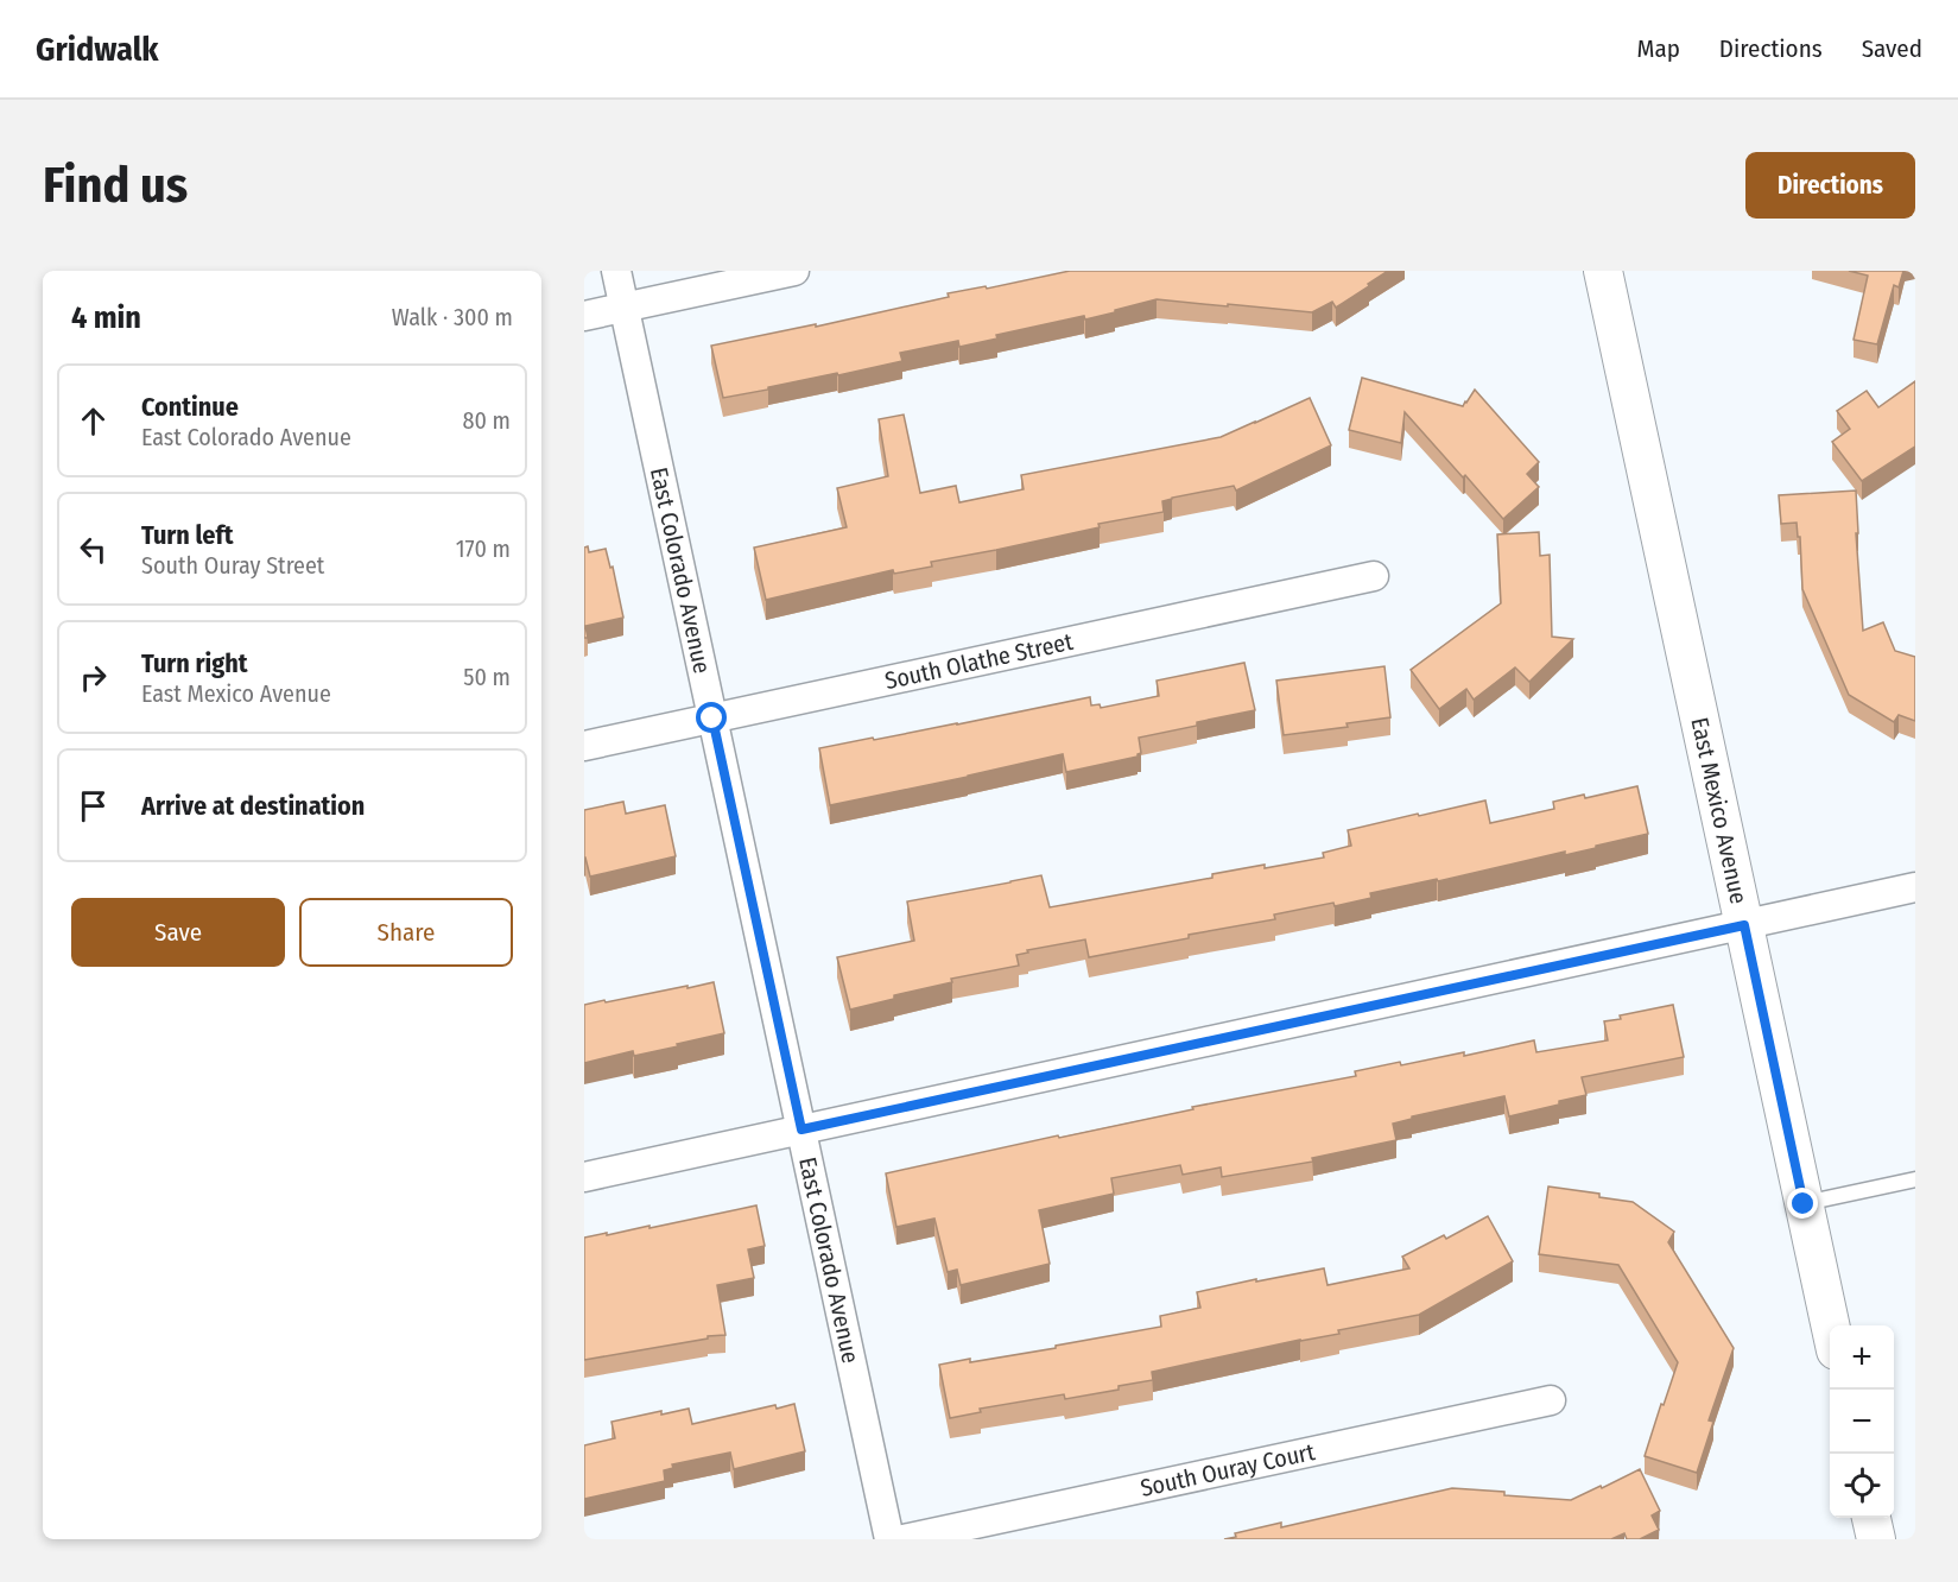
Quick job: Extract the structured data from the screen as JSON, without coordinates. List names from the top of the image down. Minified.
{"streets":{"street":["East Colorado Avenue","South Olathe Street","East Mexico Avenue","South Ouray Court"]},"crossings":[["East Colorado Avenue","South Olathe Street"]],"page":{"header":"Gridwalk","nav":["Map","Directions","Saved"],"buttons":["Directions",["Save","Share"]],"title":"Find us","heading":["4 min","Walk · 300 m"],"list":[["Continue","East Colorado Avenue","80 m"],["Turn left","South Ouray Street","170 m"],["Turn right","East Mexico Avenue","50 m"],"Arrive at destination"],"map_buttons":["+","−"]}}
